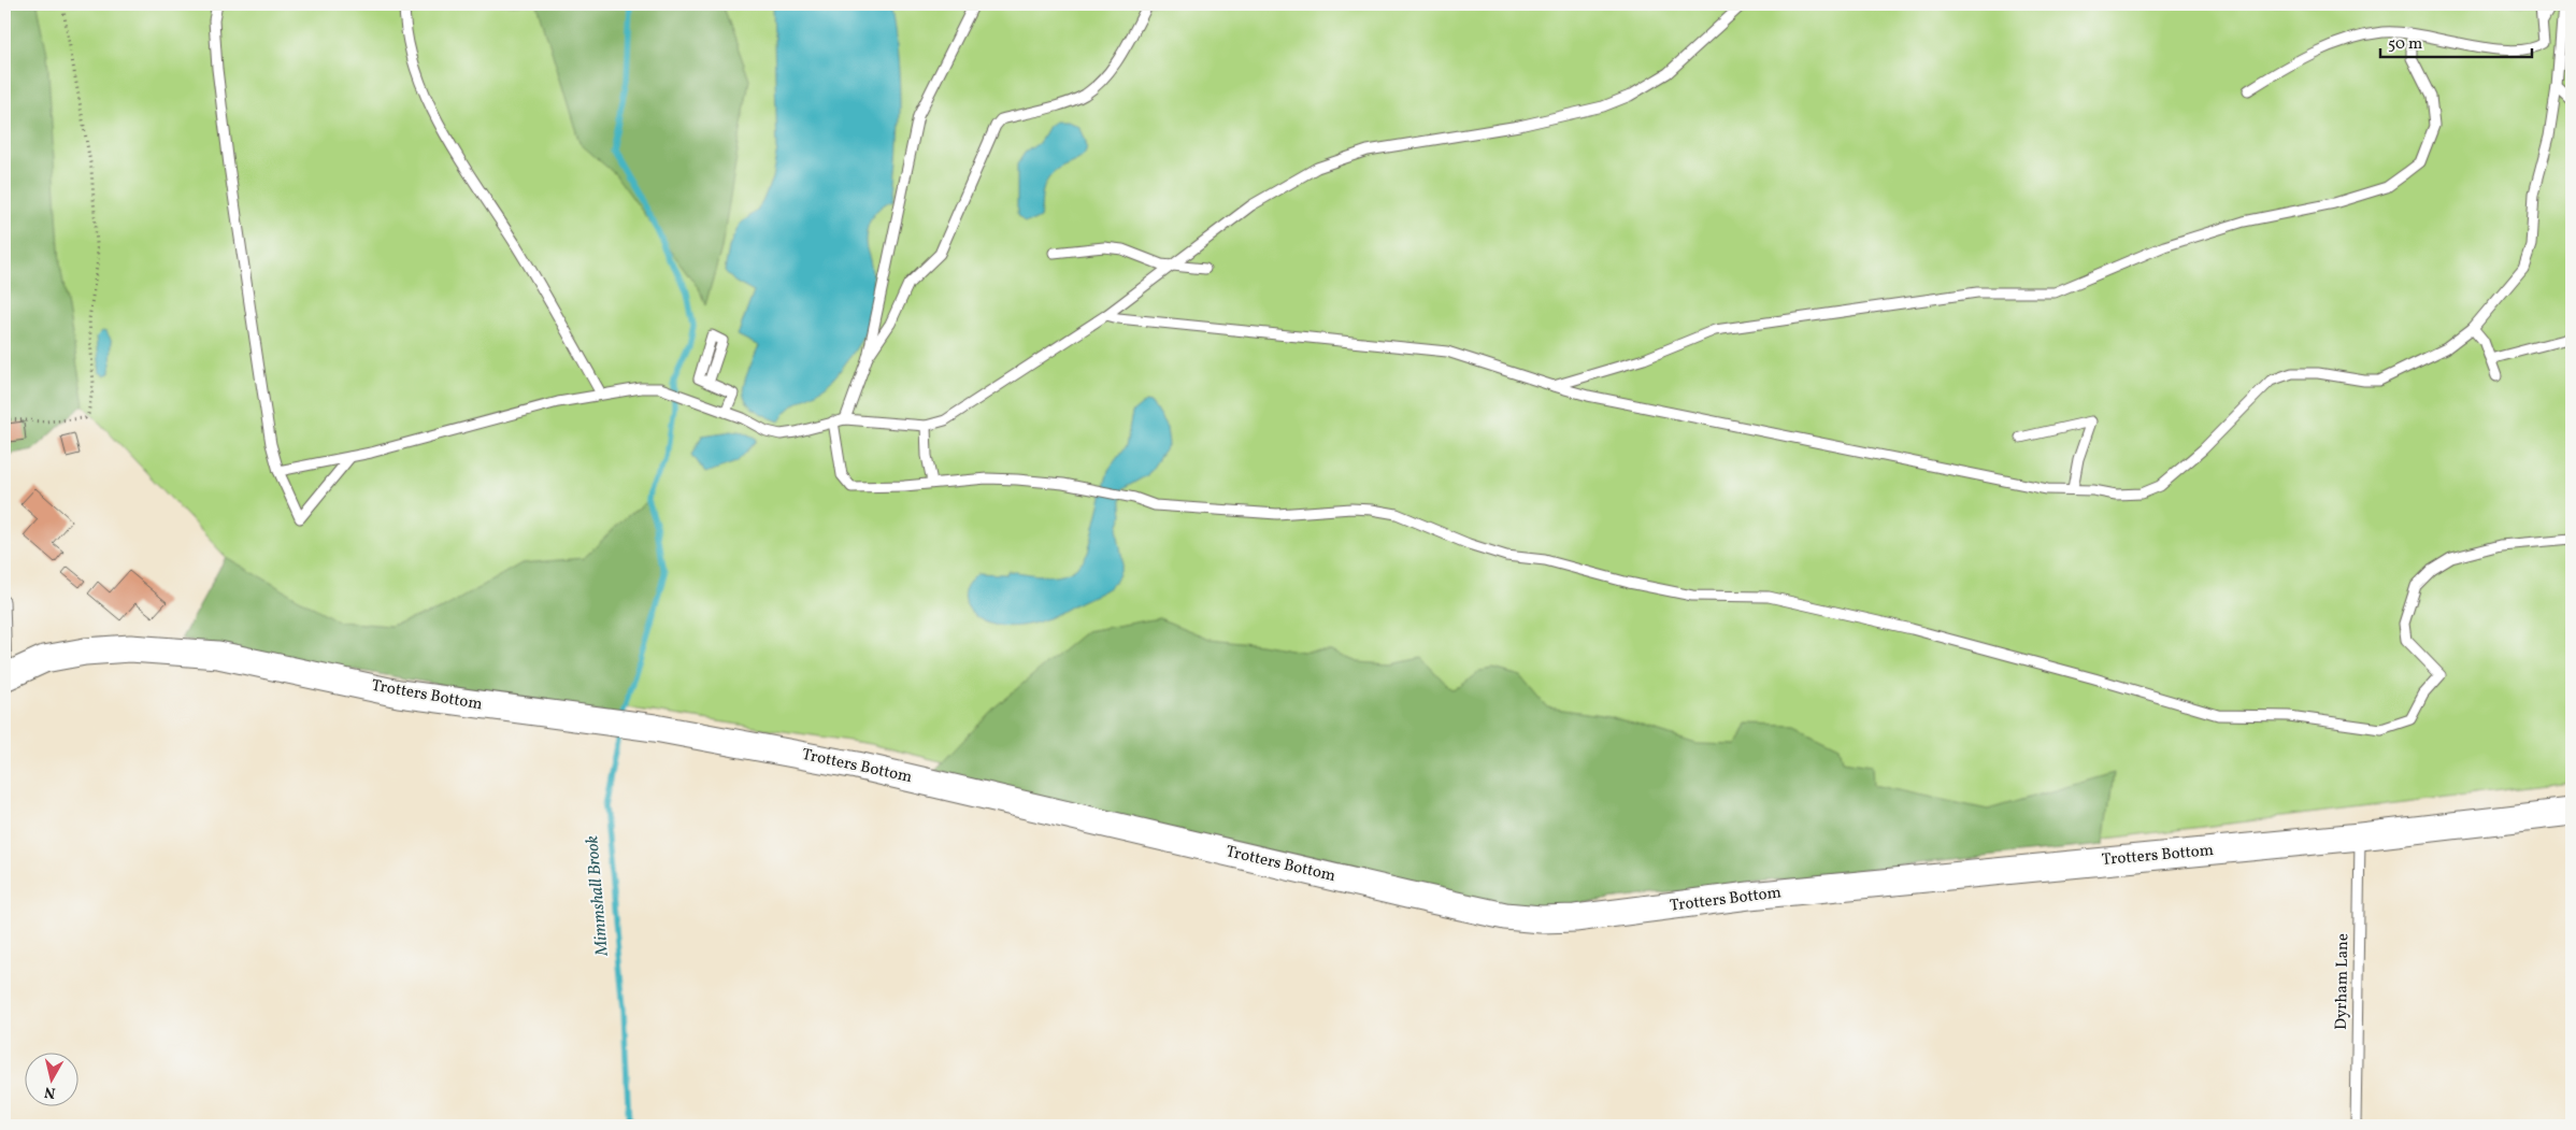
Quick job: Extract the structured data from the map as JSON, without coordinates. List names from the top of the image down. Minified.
{"streets":{"street":["Trotters Bottom"],"lane":["Dyrham Lane"]},"crossings":[["Trotters Bottom","Dyrham Lane"]],"water":["Mimmshall Brook"],"scale_bar":"50 m","north":"bottom"}
